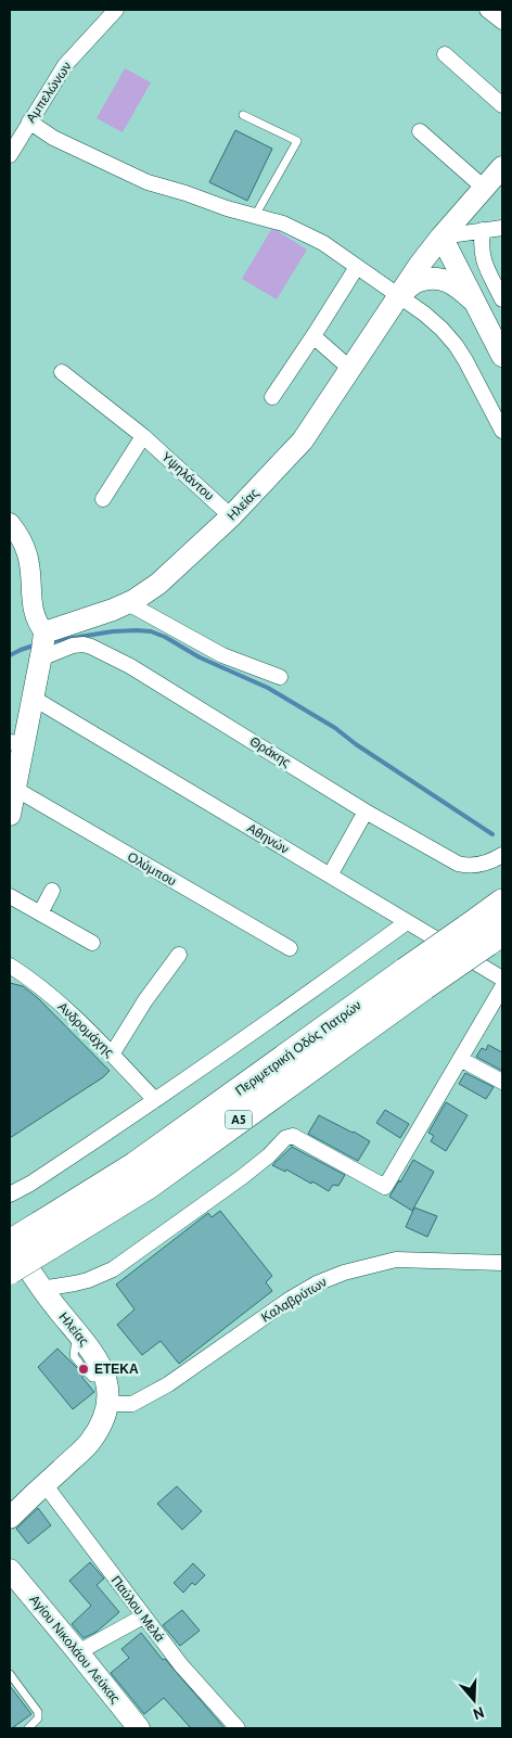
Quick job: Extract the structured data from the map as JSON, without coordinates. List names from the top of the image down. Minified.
{"streets":{"highway":["Περιμετρική Οδός Πατρών","Α5"],"main road":["Ηλείας","Αγίου Νικολάου Λεύκας"],"street":["Αμπελώνων","Υψηλάντου","Θράκης","Αθηνών","Ολύμπου","Ανδρομάχης","Καλαβρύτων","Παύλου Μελά"]},"crossings":[["Υψηλάντου","Ηλείας"],["Ηλείας","Θράκης"],["Ηλείας","Περιμετρική Οδός Πατρών"],["Ηλείας","Καλαβρύτων"],["Ηλείας","Παύλου Μελά"]],"places":["ΕΤΕΚΑ"],"north":"bottom"}
